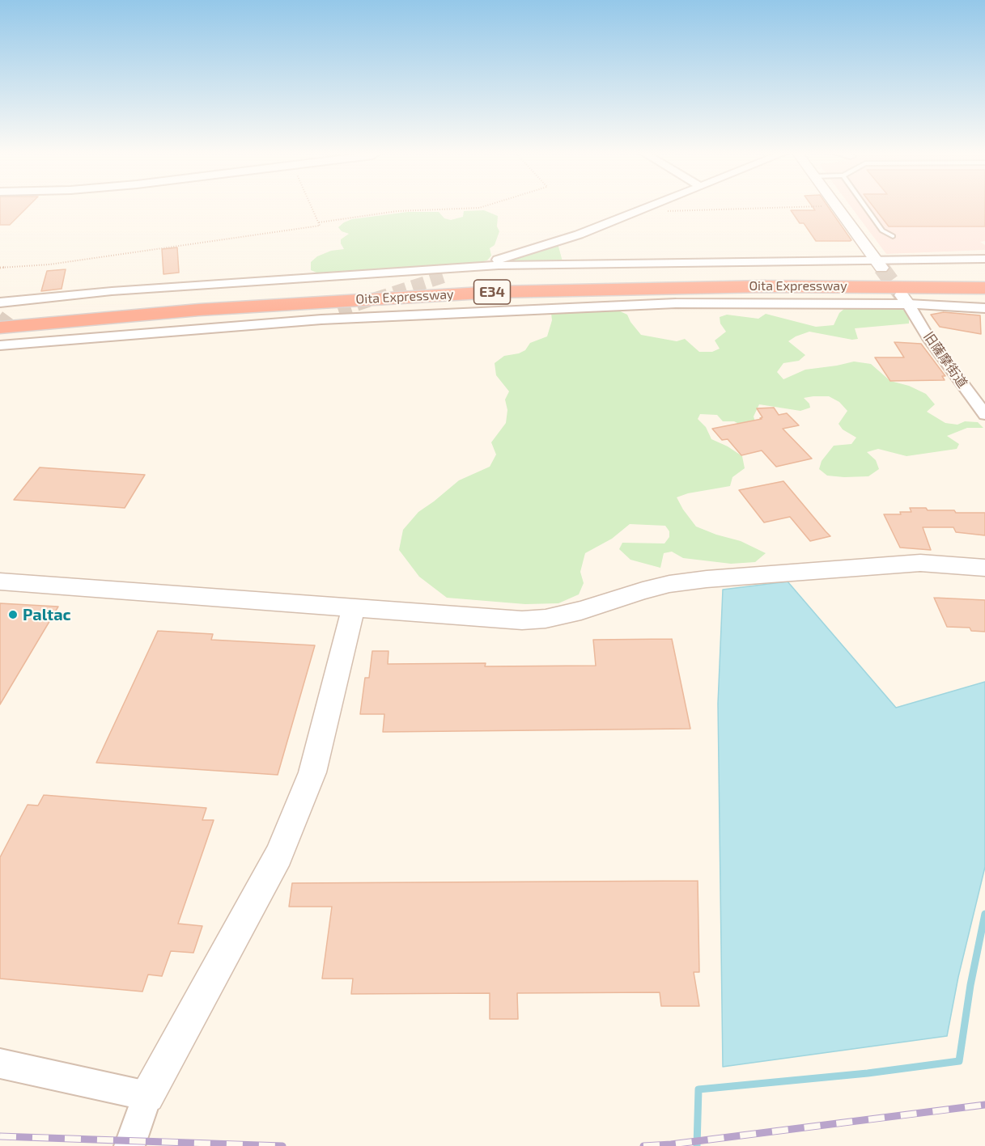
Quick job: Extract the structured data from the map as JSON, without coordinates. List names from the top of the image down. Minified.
{"streets":{"highway":["Oita Expressway","E34"],"street":["旧薩摩街道"]},"places":["Paltac"]}
